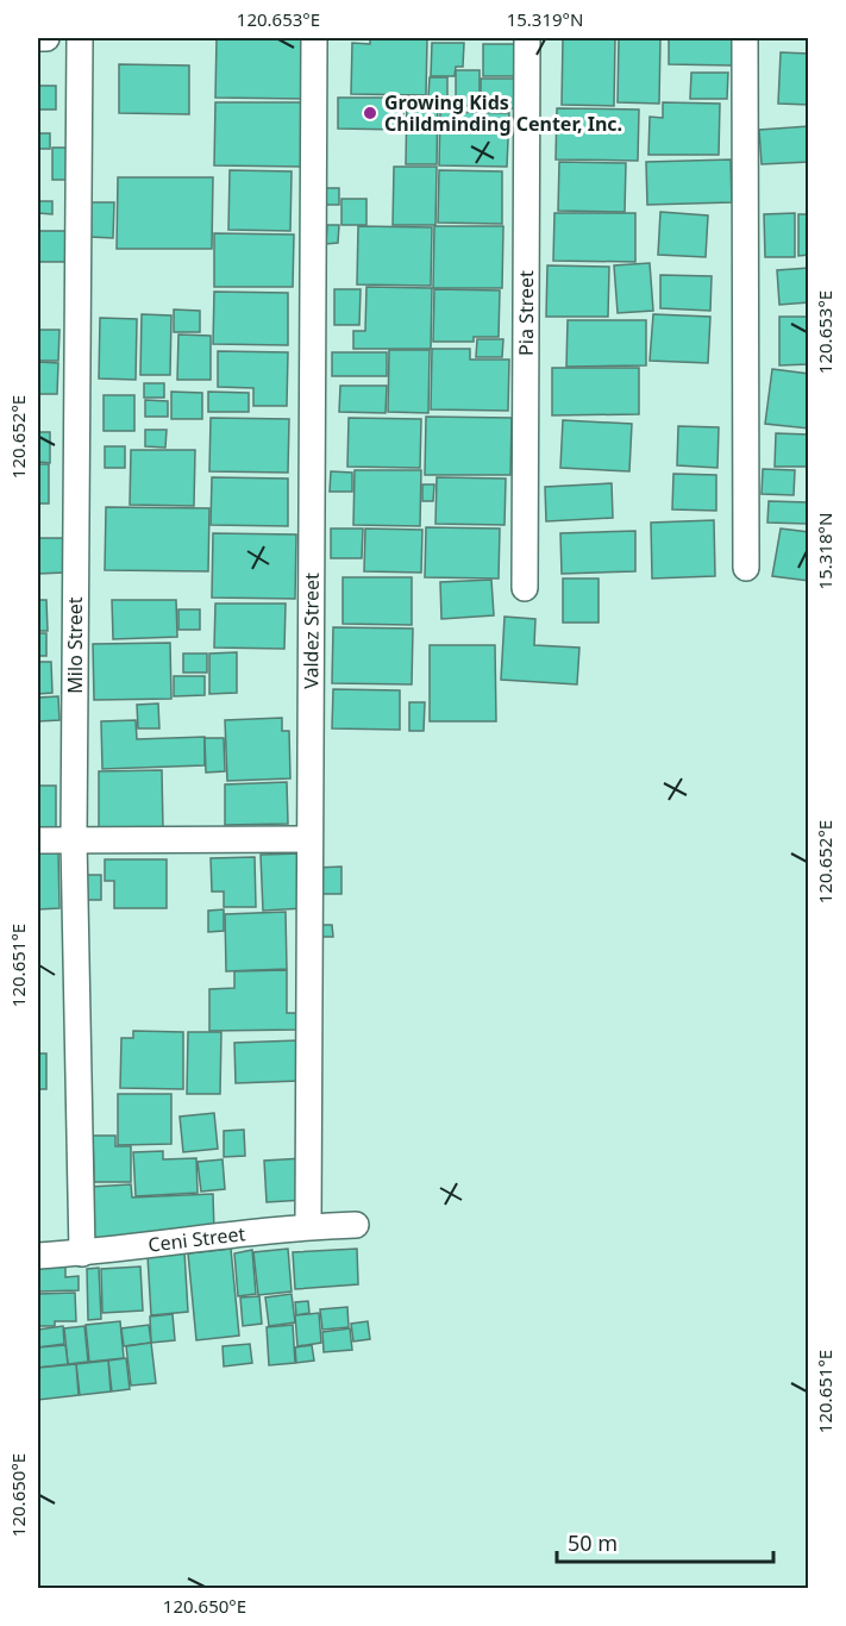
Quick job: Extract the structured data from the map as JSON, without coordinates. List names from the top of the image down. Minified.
{"streets":{"street":["Pia Street","Valdez Street","Milo Street","Ceni Street"]},"crossings":[["Valdez Street","Ceni Street"],["Milo Street","Ceni Street"]],"places":["Growing Kids Childminding Center, Inc."],"scale_bar":"50 m","coordinates":["120.653°E","15.319°N","120.652°E","15.318°N","120.651°E","120.650°E"]}
